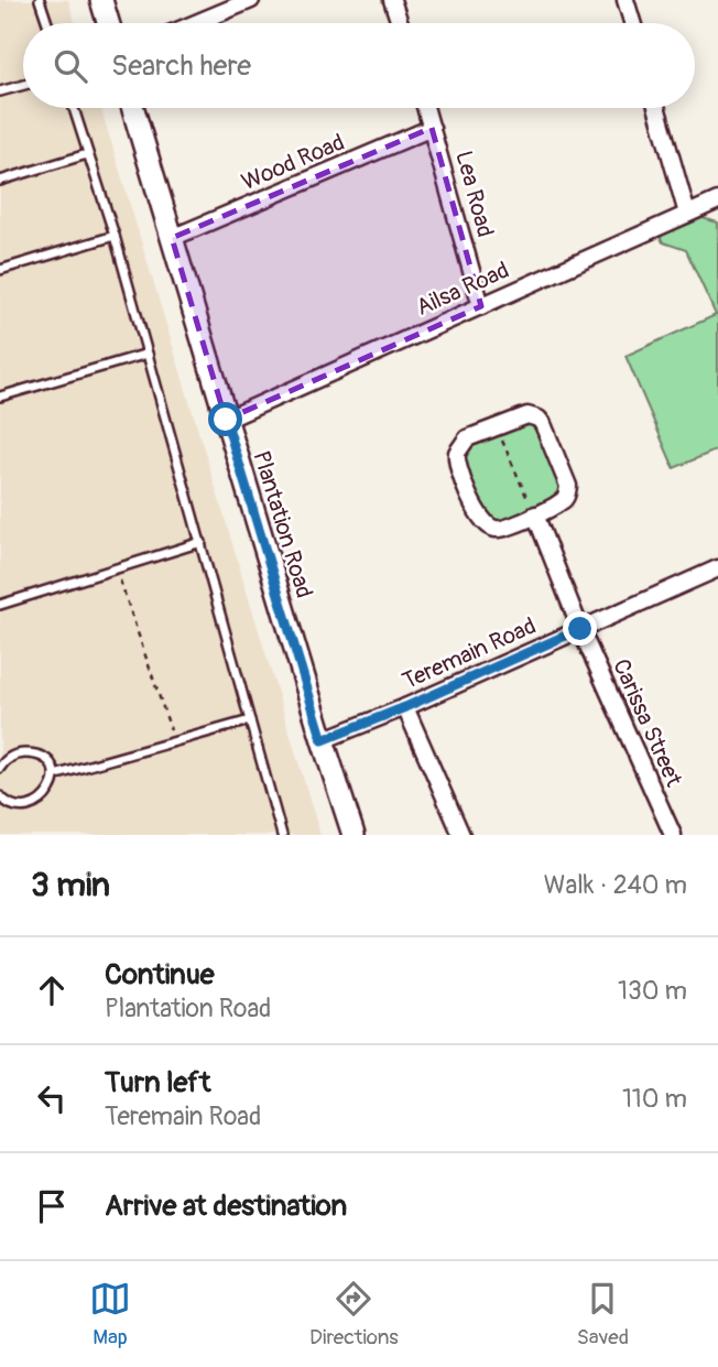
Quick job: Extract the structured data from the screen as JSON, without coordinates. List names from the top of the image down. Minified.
{"streets":{"street":["Wood Road","Lea Road","Ailsa Road","Plantation Road","Teremain Road","Carissa Street"]},"crossings":[["Wood Road","Lea Road"],["Wood Road","Plantation Road"],["Lea Road","Ailsa Road"],["Ailsa Road","Plantation Road"],["Plantation Road","Teremain Road"],["Teremain Road","Carissa Street"]],"page":{"search":"Search here","heading":["3 min","Walk · 240 m"],"list":[["Continue","Plantation Road","130 m"],["Turn left","Teremain Road","110 m"],"Arrive at destination"],"nav":["Map","Directions","Saved"]}}
